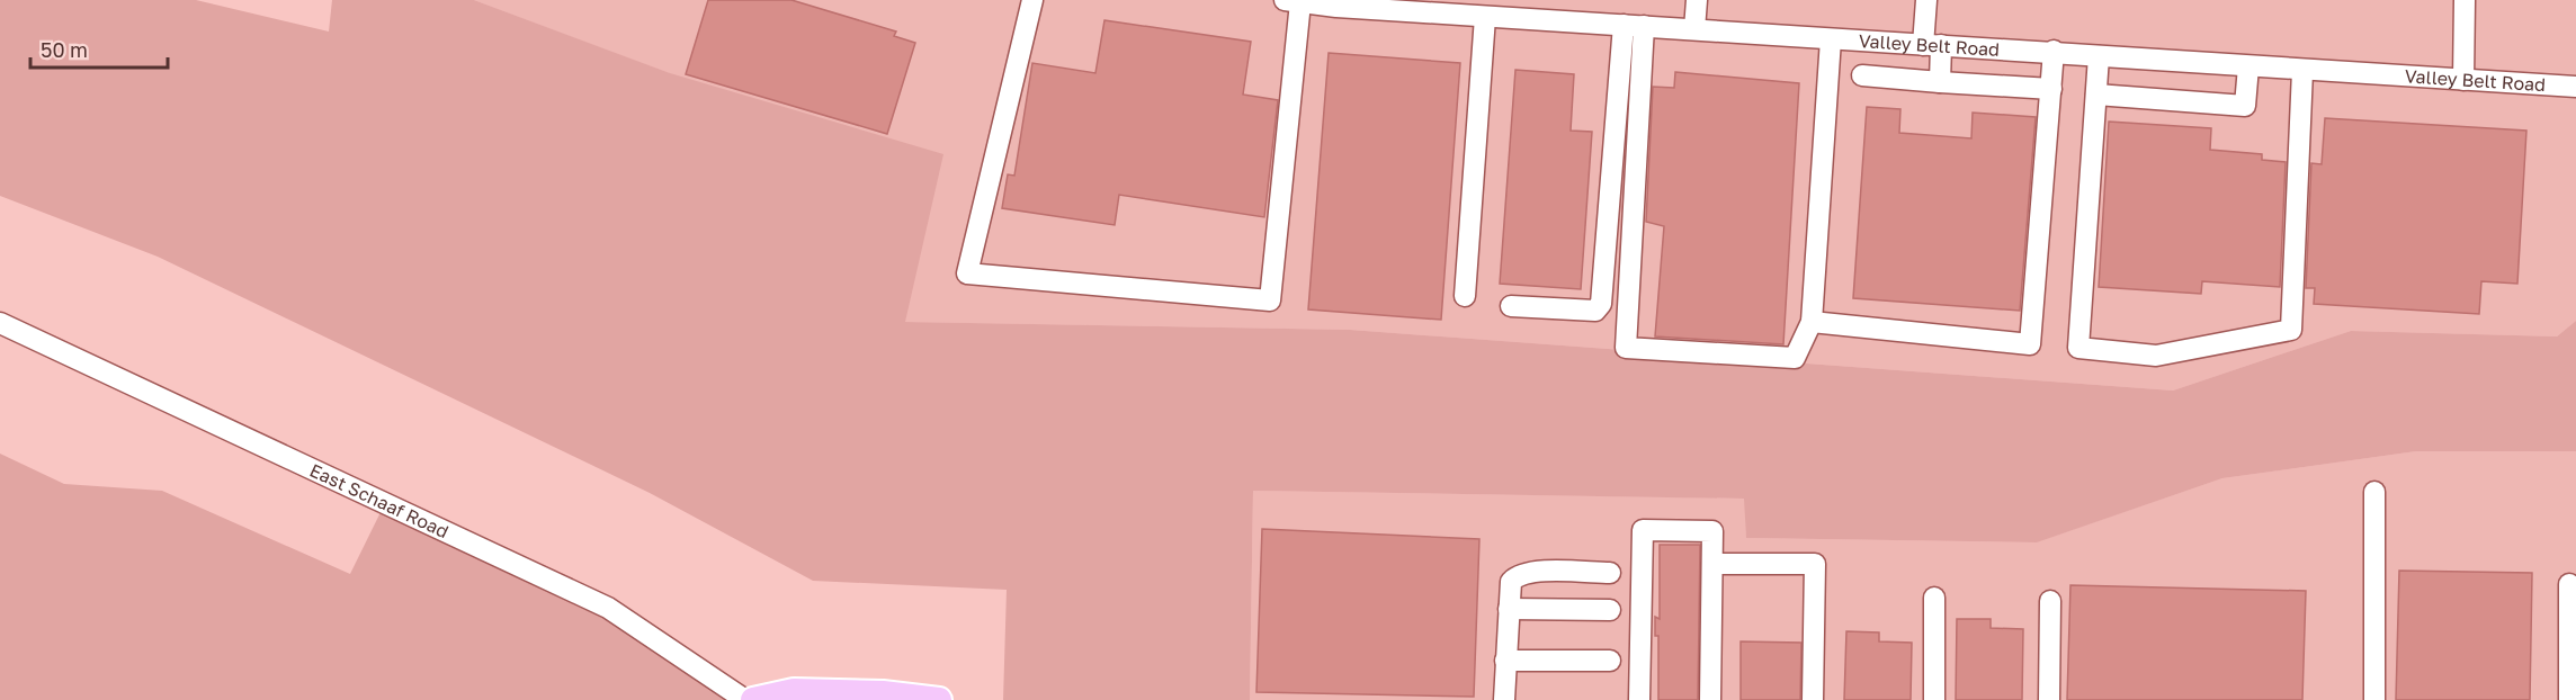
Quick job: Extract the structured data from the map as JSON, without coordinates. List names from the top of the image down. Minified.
{"streets":{"street":["Valley Belt Road","East Schaaf Road"]},"scale_bar":"50 m"}
